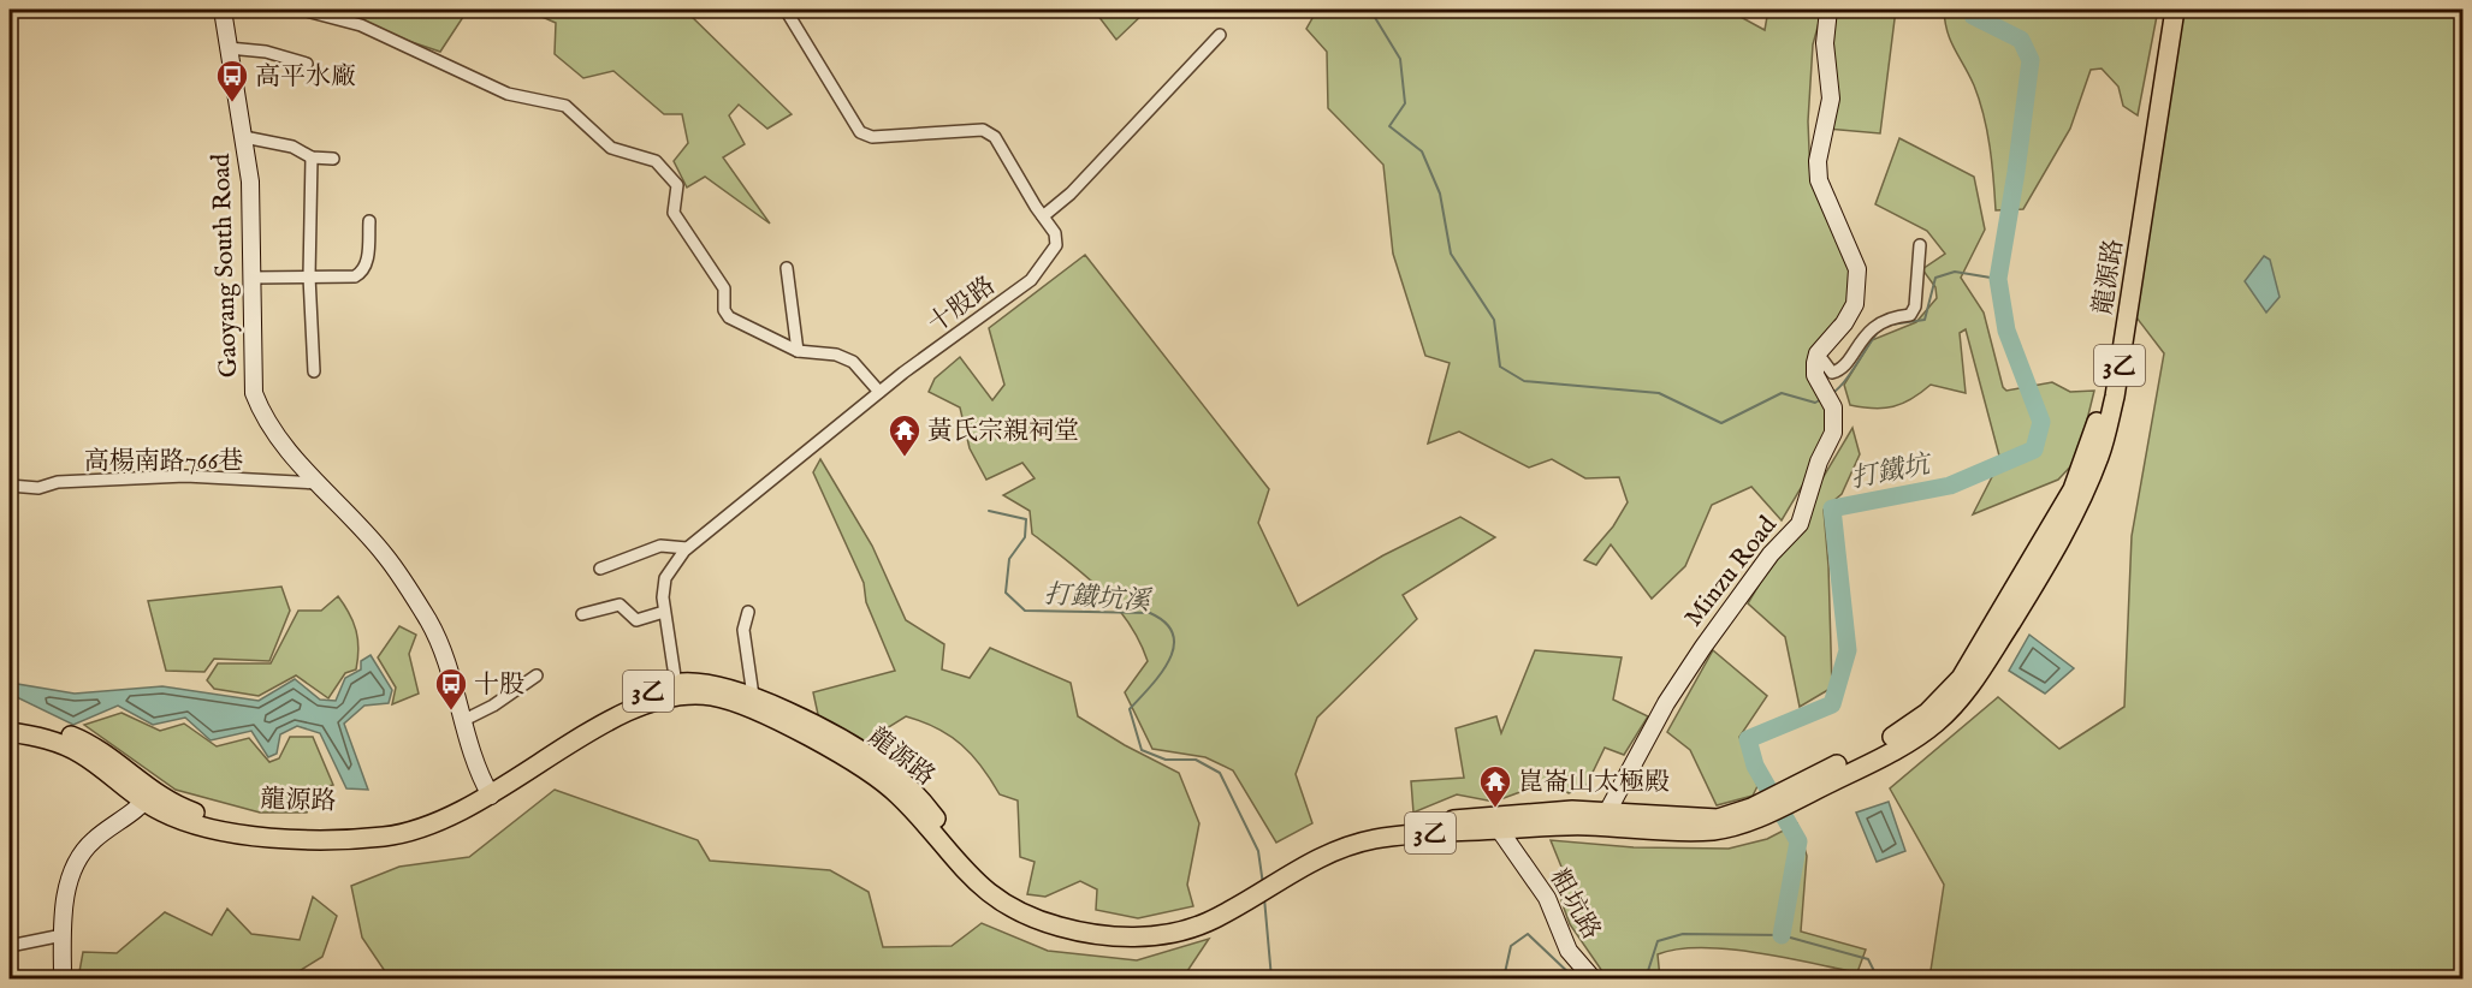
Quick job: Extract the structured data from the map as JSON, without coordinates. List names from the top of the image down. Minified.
{"streets":{"main road":["龍源路","3乙"],"street":["Gaoyang South Road","十股路","高楊南路766巷","Minzu Road","粗坑路"]},"crossings":[["Gaoyang South Road","3乙"],["Gaoyang South Road","高楊南路766巷"],["龍源路","十股路"],["龍源路","3乙"],["十股路","3乙"],["3乙","Minzu Road"],["3乙","粗坑路"]],"water":["打鐵坑","打鐵坑溪"],"places":{"bus stop":["高平水廠","十股"],"temple":["黃氏宗親祠堂","崑崙山太極殿"]}}
